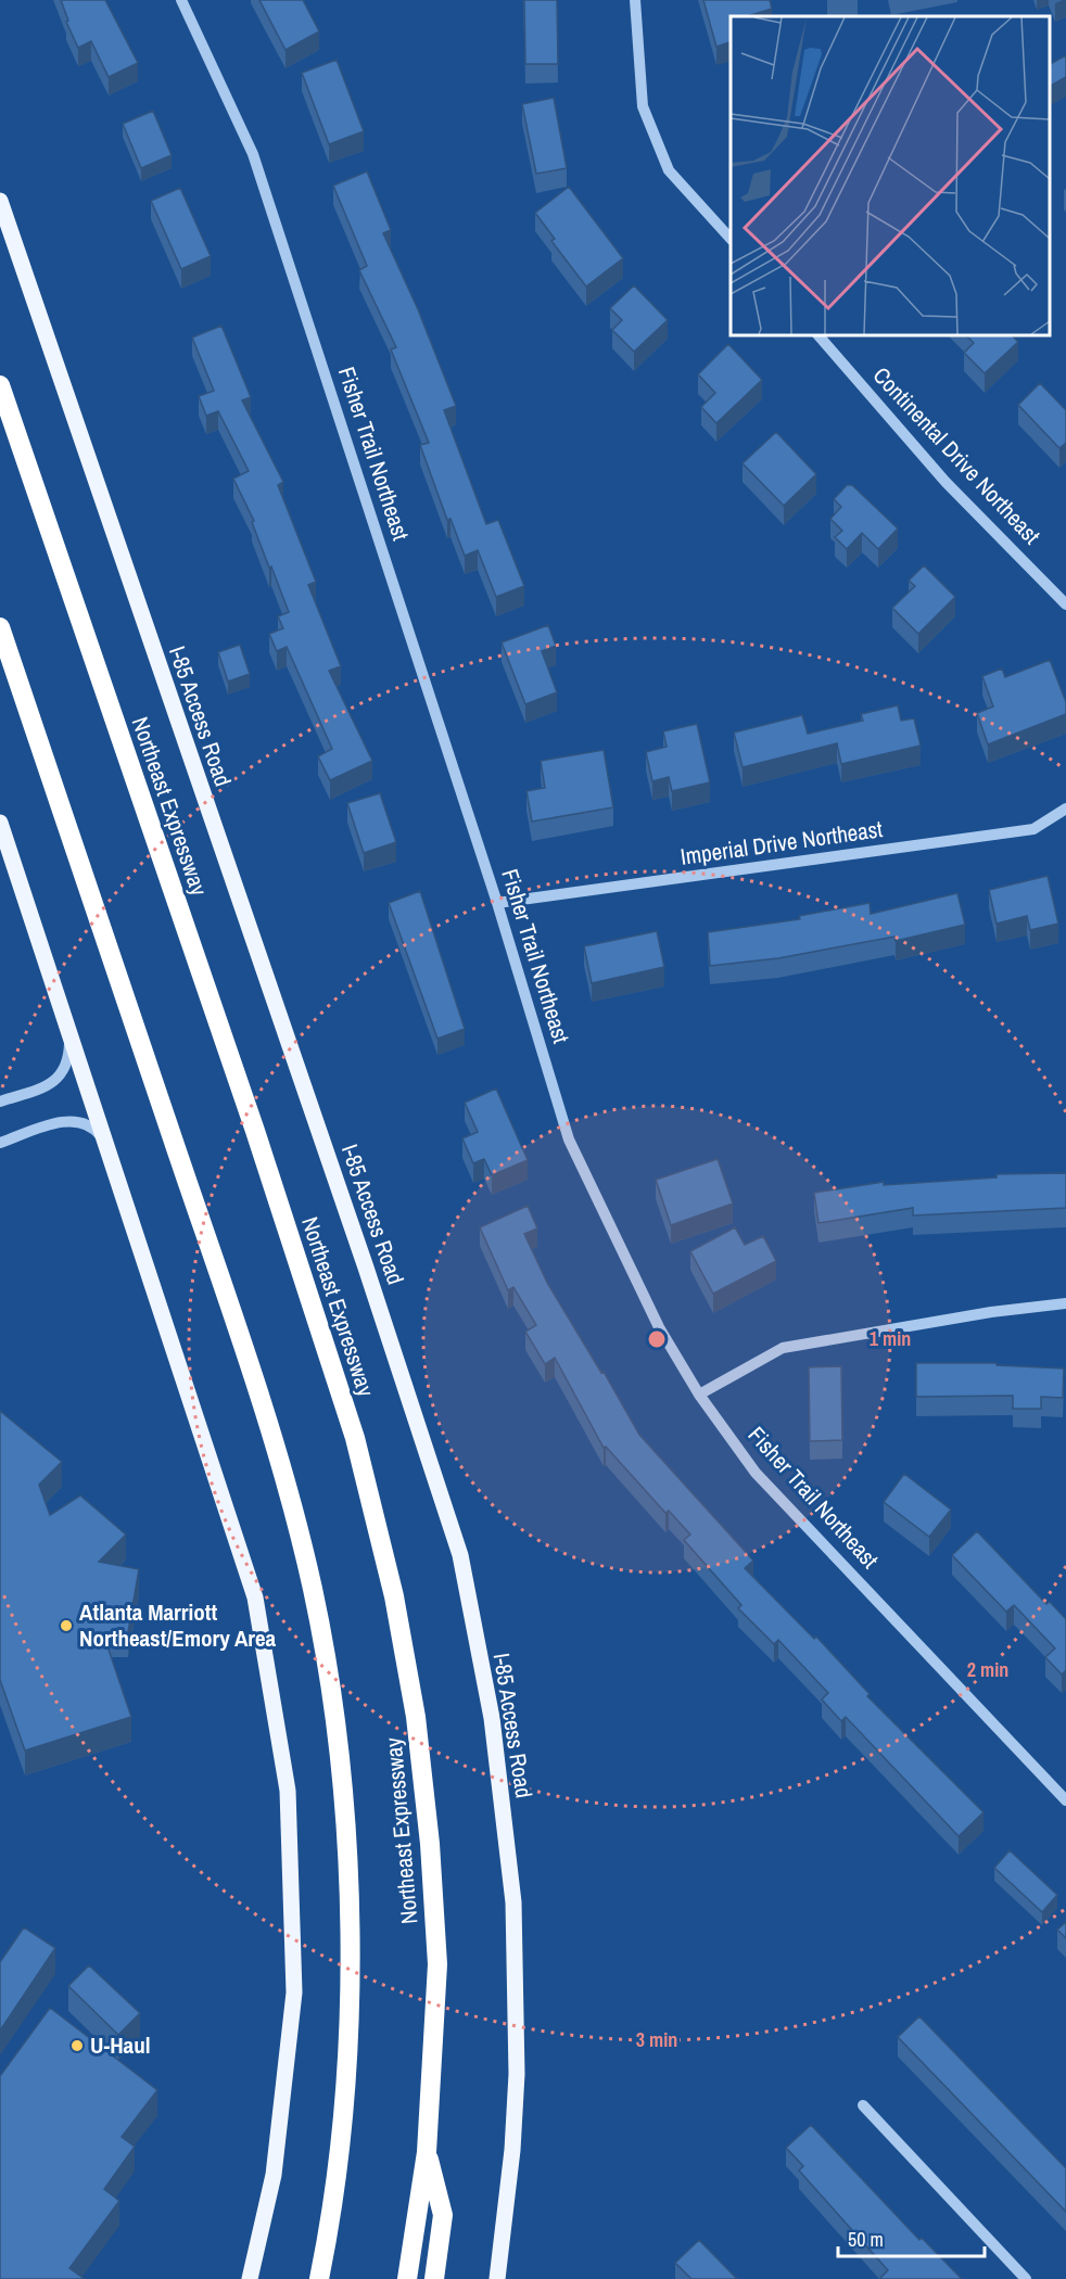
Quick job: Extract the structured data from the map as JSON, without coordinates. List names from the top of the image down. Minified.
{"streets":{"highway":["Northeast Expressway"],"main road":["I-85 Access Road"],"street":["Fisher Trail Northeast","Continental Drive Northeast","Imperial Drive Northeast"]},"crossings":[["Fisher Trail Northeast","Imperial Drive Northeast"]],"places":["Atlanta Marriott Northeast/Emory Area","U-Haul"],"scale_bar":"50 m","rings":["1 min","2 min","3 min"]}
